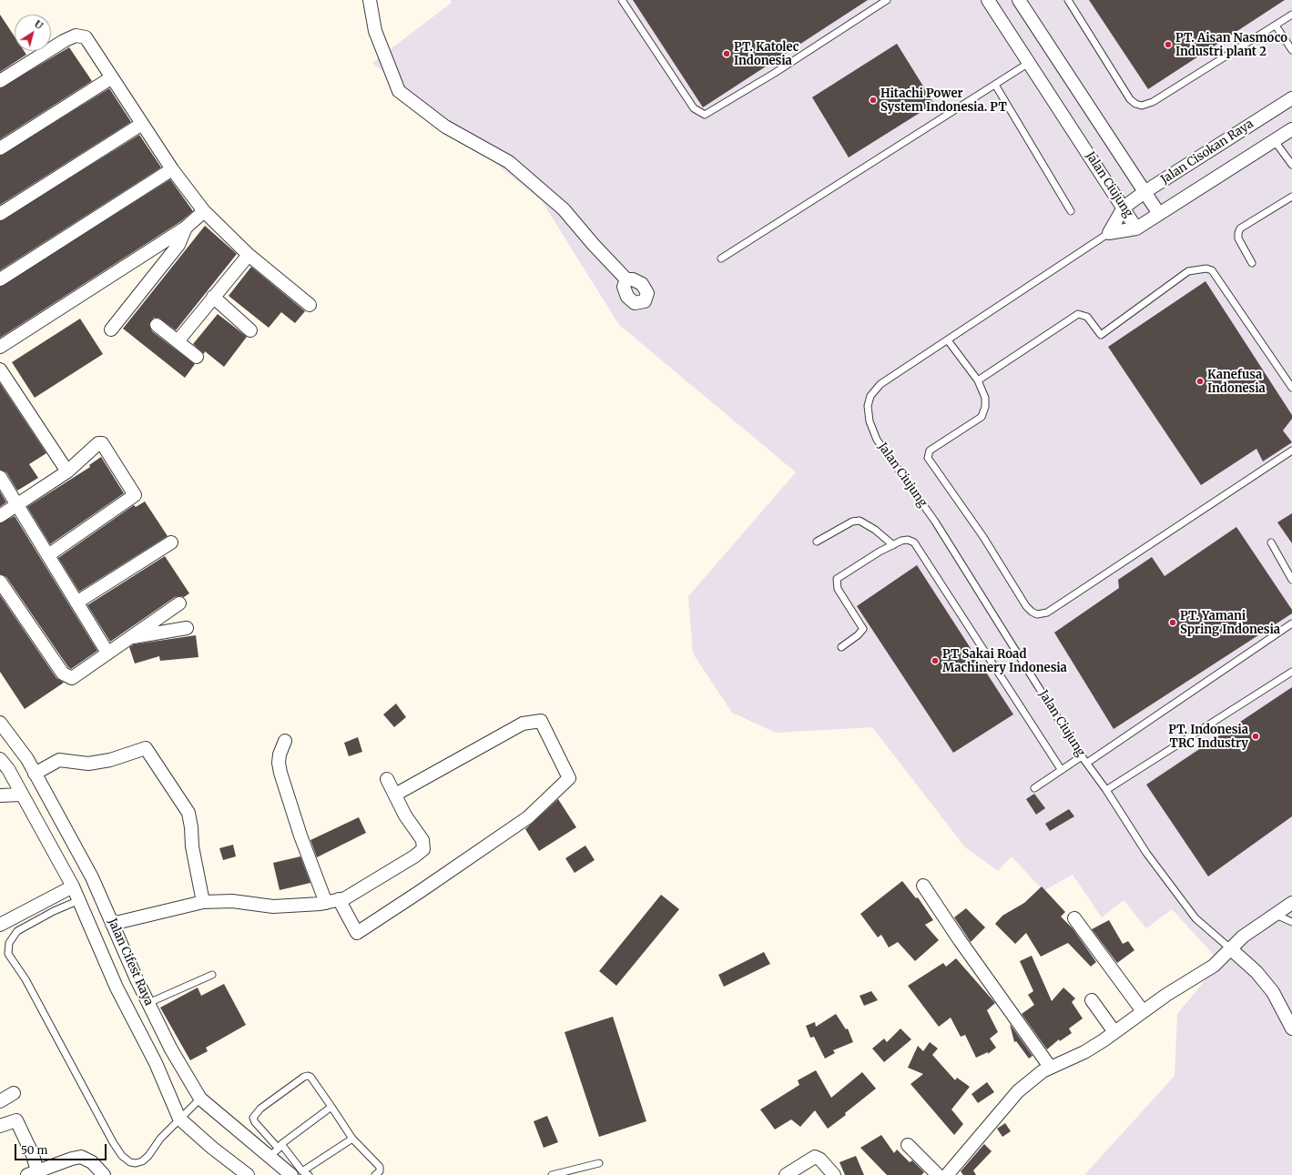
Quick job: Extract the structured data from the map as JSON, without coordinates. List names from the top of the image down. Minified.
{"streets":{"street":["Jalan Cisokan Raya","Jalan Ciujung","Jalan Cifest Raya"]},"crossings":[["Jalan Cisokan Raya","Jalan Ciujung"]],"places":["PT. Aisan Nasmoco Industri plant 2","PT. Katolec Indonesia","Hitachi Power System Indonesia. PT","Kanefusa Indonesia","PT. Yamani Spring Indonesia","PT Sakai Road Machinery Indonesia","PT. Indonesia TRC Industry"],"scale_bar":"50 m","north":"top right"}
